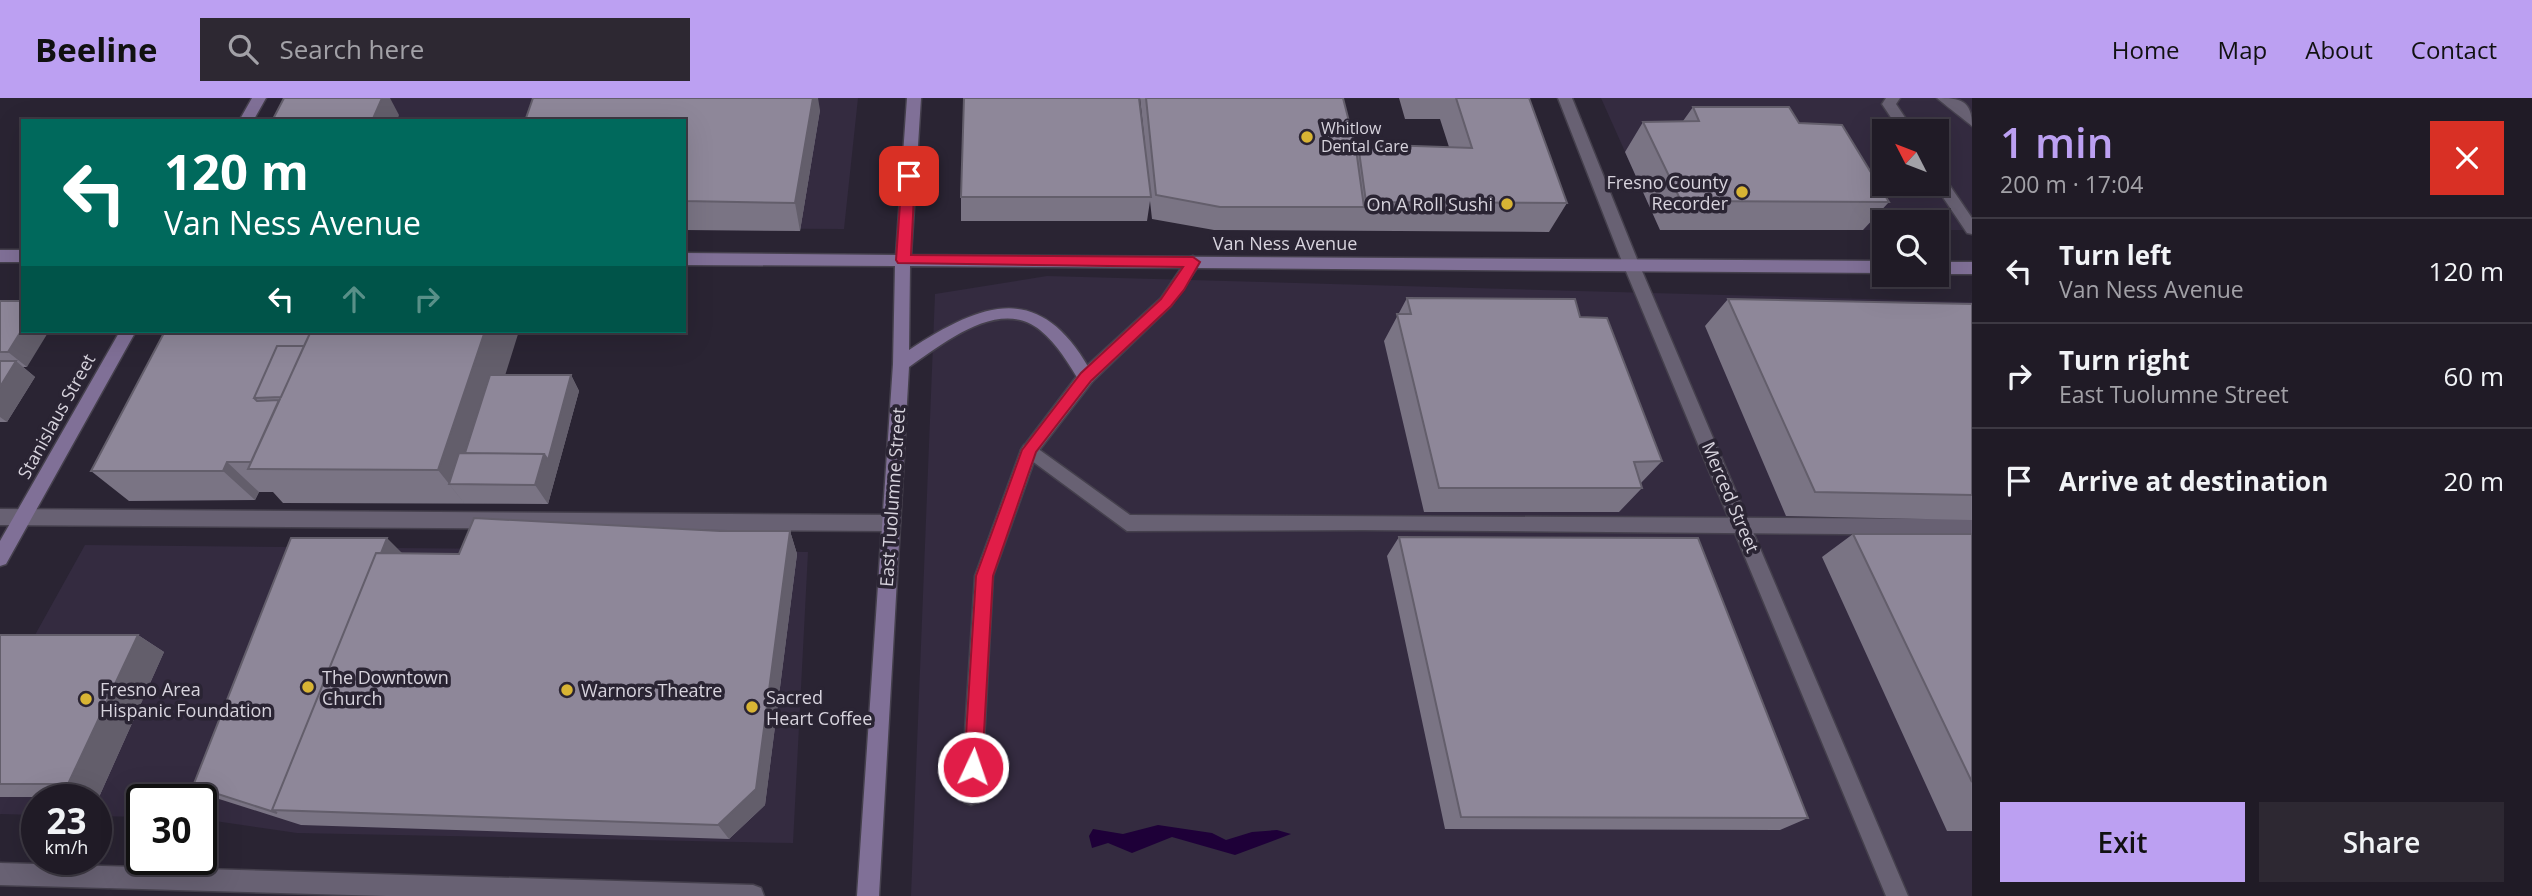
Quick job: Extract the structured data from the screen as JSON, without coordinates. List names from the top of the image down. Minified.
{"streets":{"main road":["Van Ness Avenue","Stanislaus Street","East Tuolumne Street"],"street":["Merced Street"]},"crossings":[["Van Ness Avenue","East Tuolumne Street"],["Van Ness Avenue","Merced Street"]],"places":["Whitlow Dental Care","Fresno County Recorder","On A Roll Sushi","The Downtown Church","Warnors Theatre","Fresno Area Hispanic Foundation","Sacred Heart Coffee"],"north":"top left","page":{"header":"Beeline","search":"Search here","nav":["Home","Map","About","Contact"],"heading":["1 min","200 m · 17:04"],"turn":["120 m","Van Ness Avenue"],"list":[{"name":"Turn left","note":"Van Ness Avenue","value":"120 m"},{"name":"Turn right","note":"East Tuolumne Street","value":"60 m"},{"name":"Arrive at destination","value":"20 m"}],"speed":"23 km/h","limit":"30","buttons":["Exit","Share"]}}
